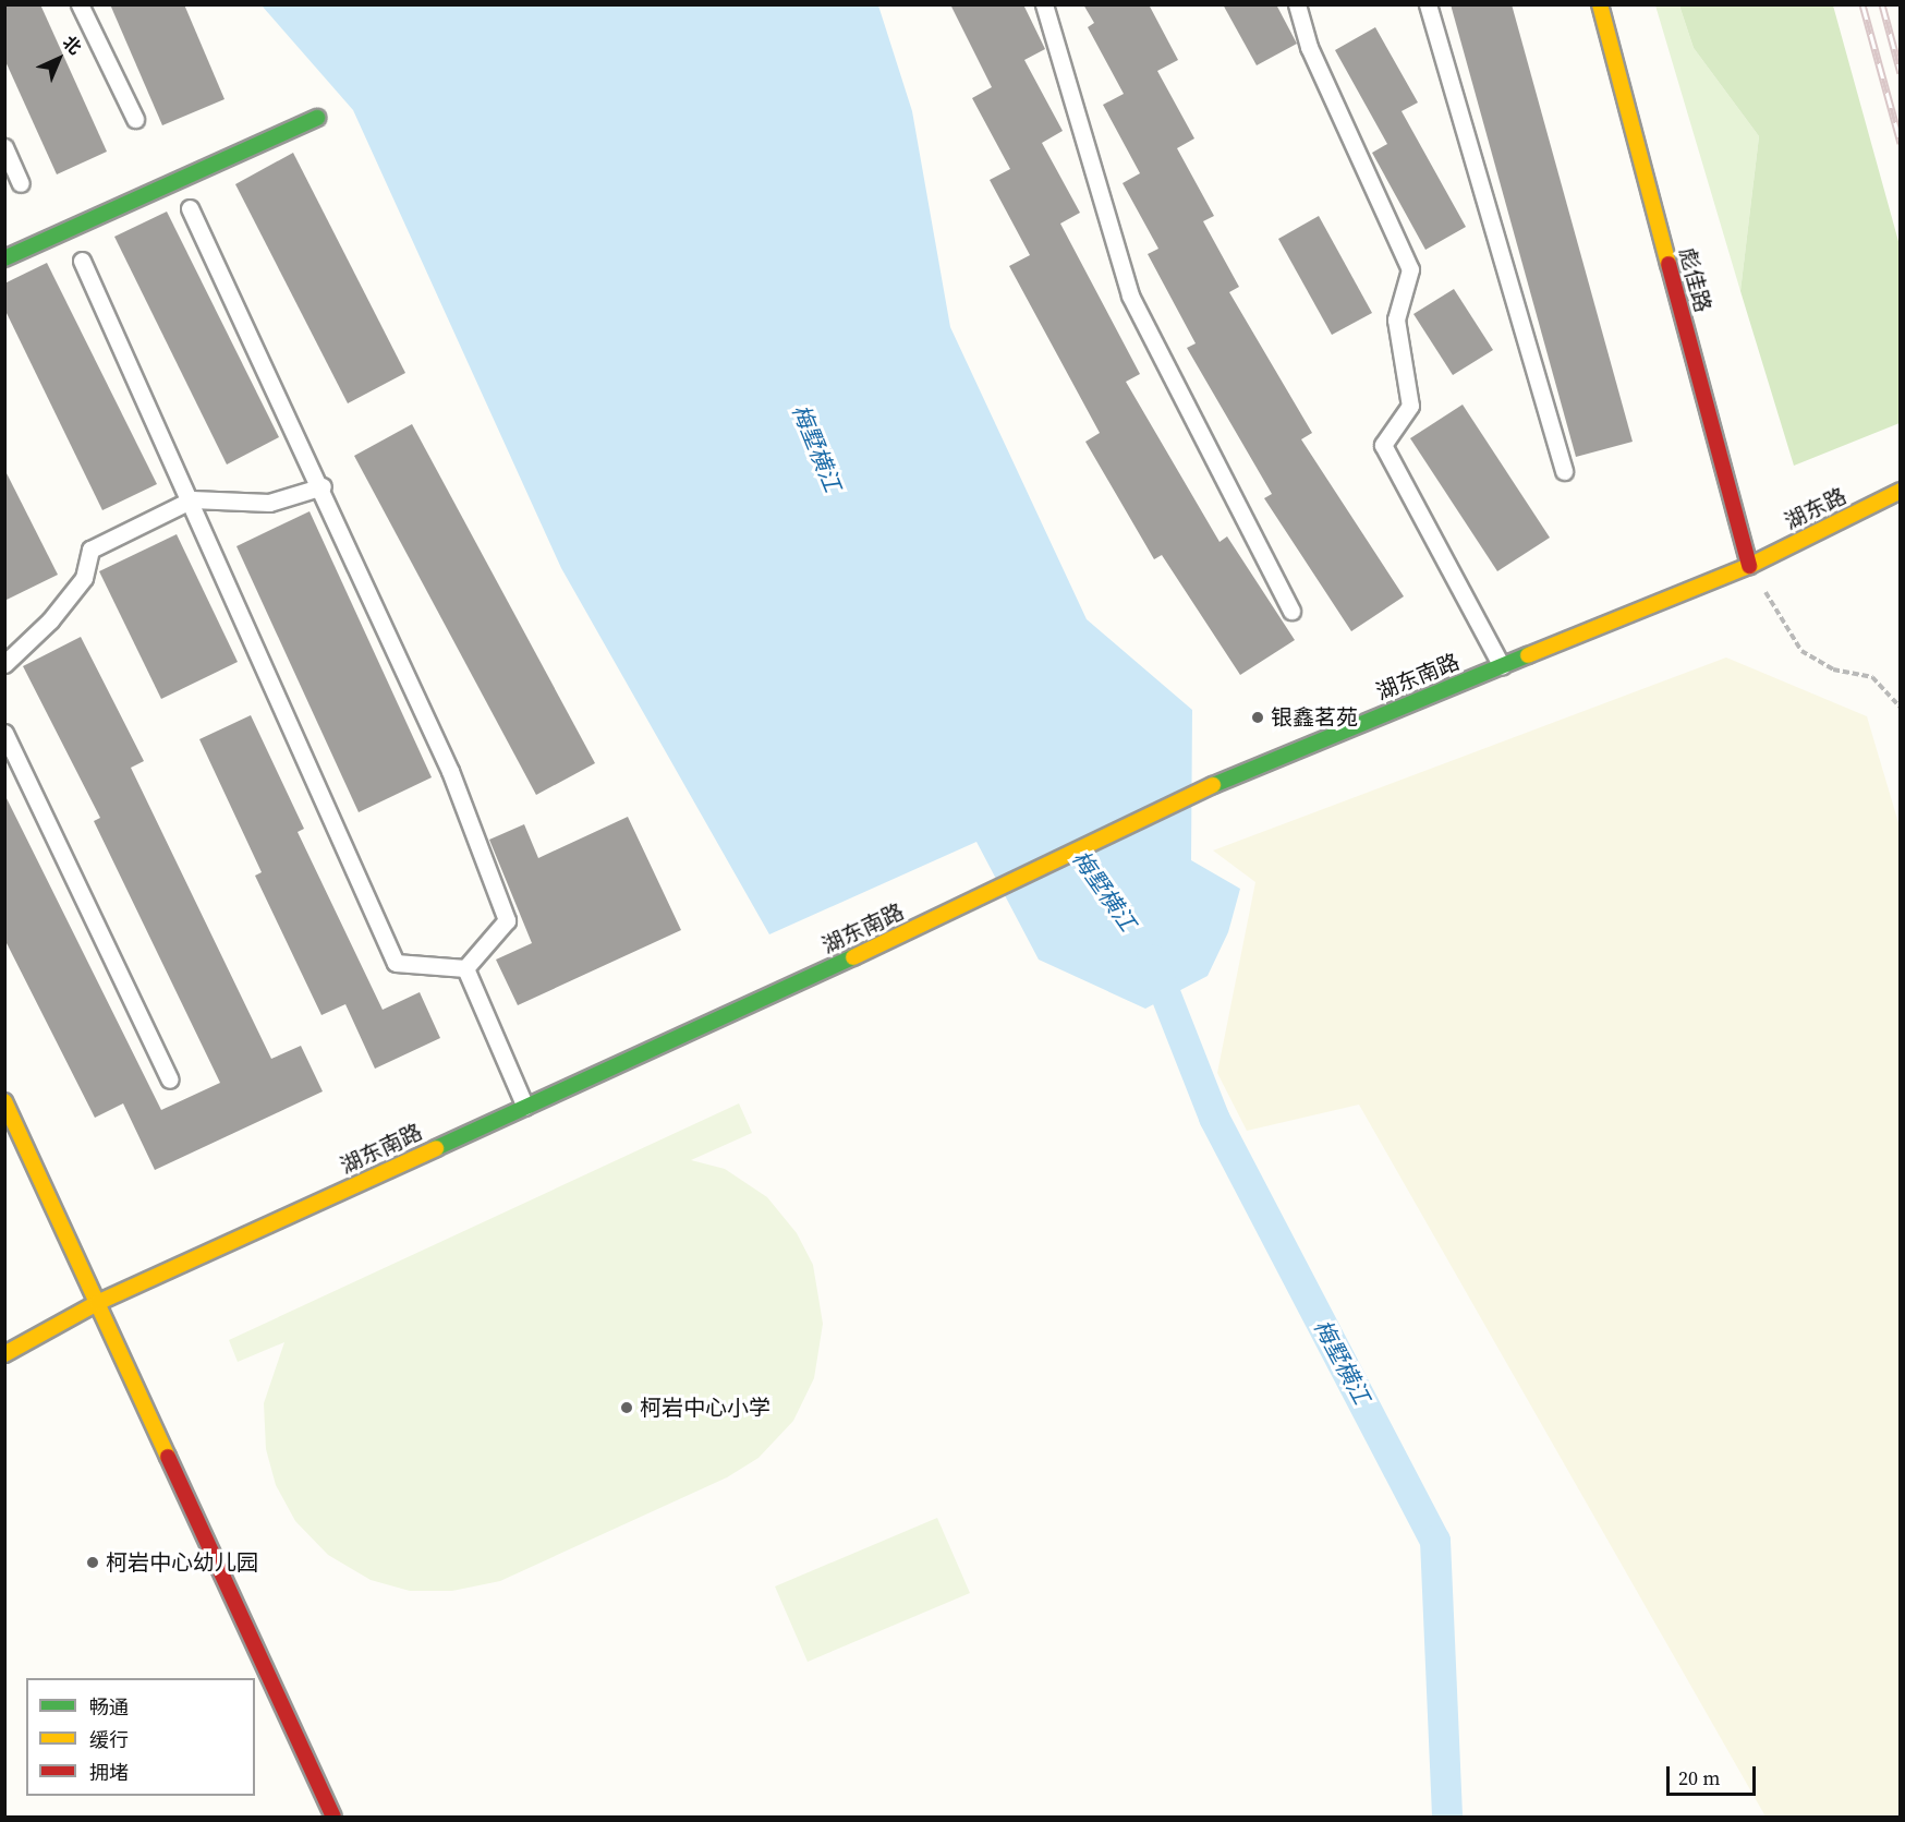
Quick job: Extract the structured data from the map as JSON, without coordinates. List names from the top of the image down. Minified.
{"streets":{"street":["彪佳路","湖东路","湖东南路"]},"crossings":[["彪佳路","湖东路"],["彪佳路","湖东南路"],["湖东路","湖东南路"]],"water":["梅墅横江"],"places":["银鑫茗苑","柯岩中心小学","柯岩中心幼儿园"],"legend":["畅通","缓行","拥堵"],"scale_bar":"20 m","north":"top right"}
